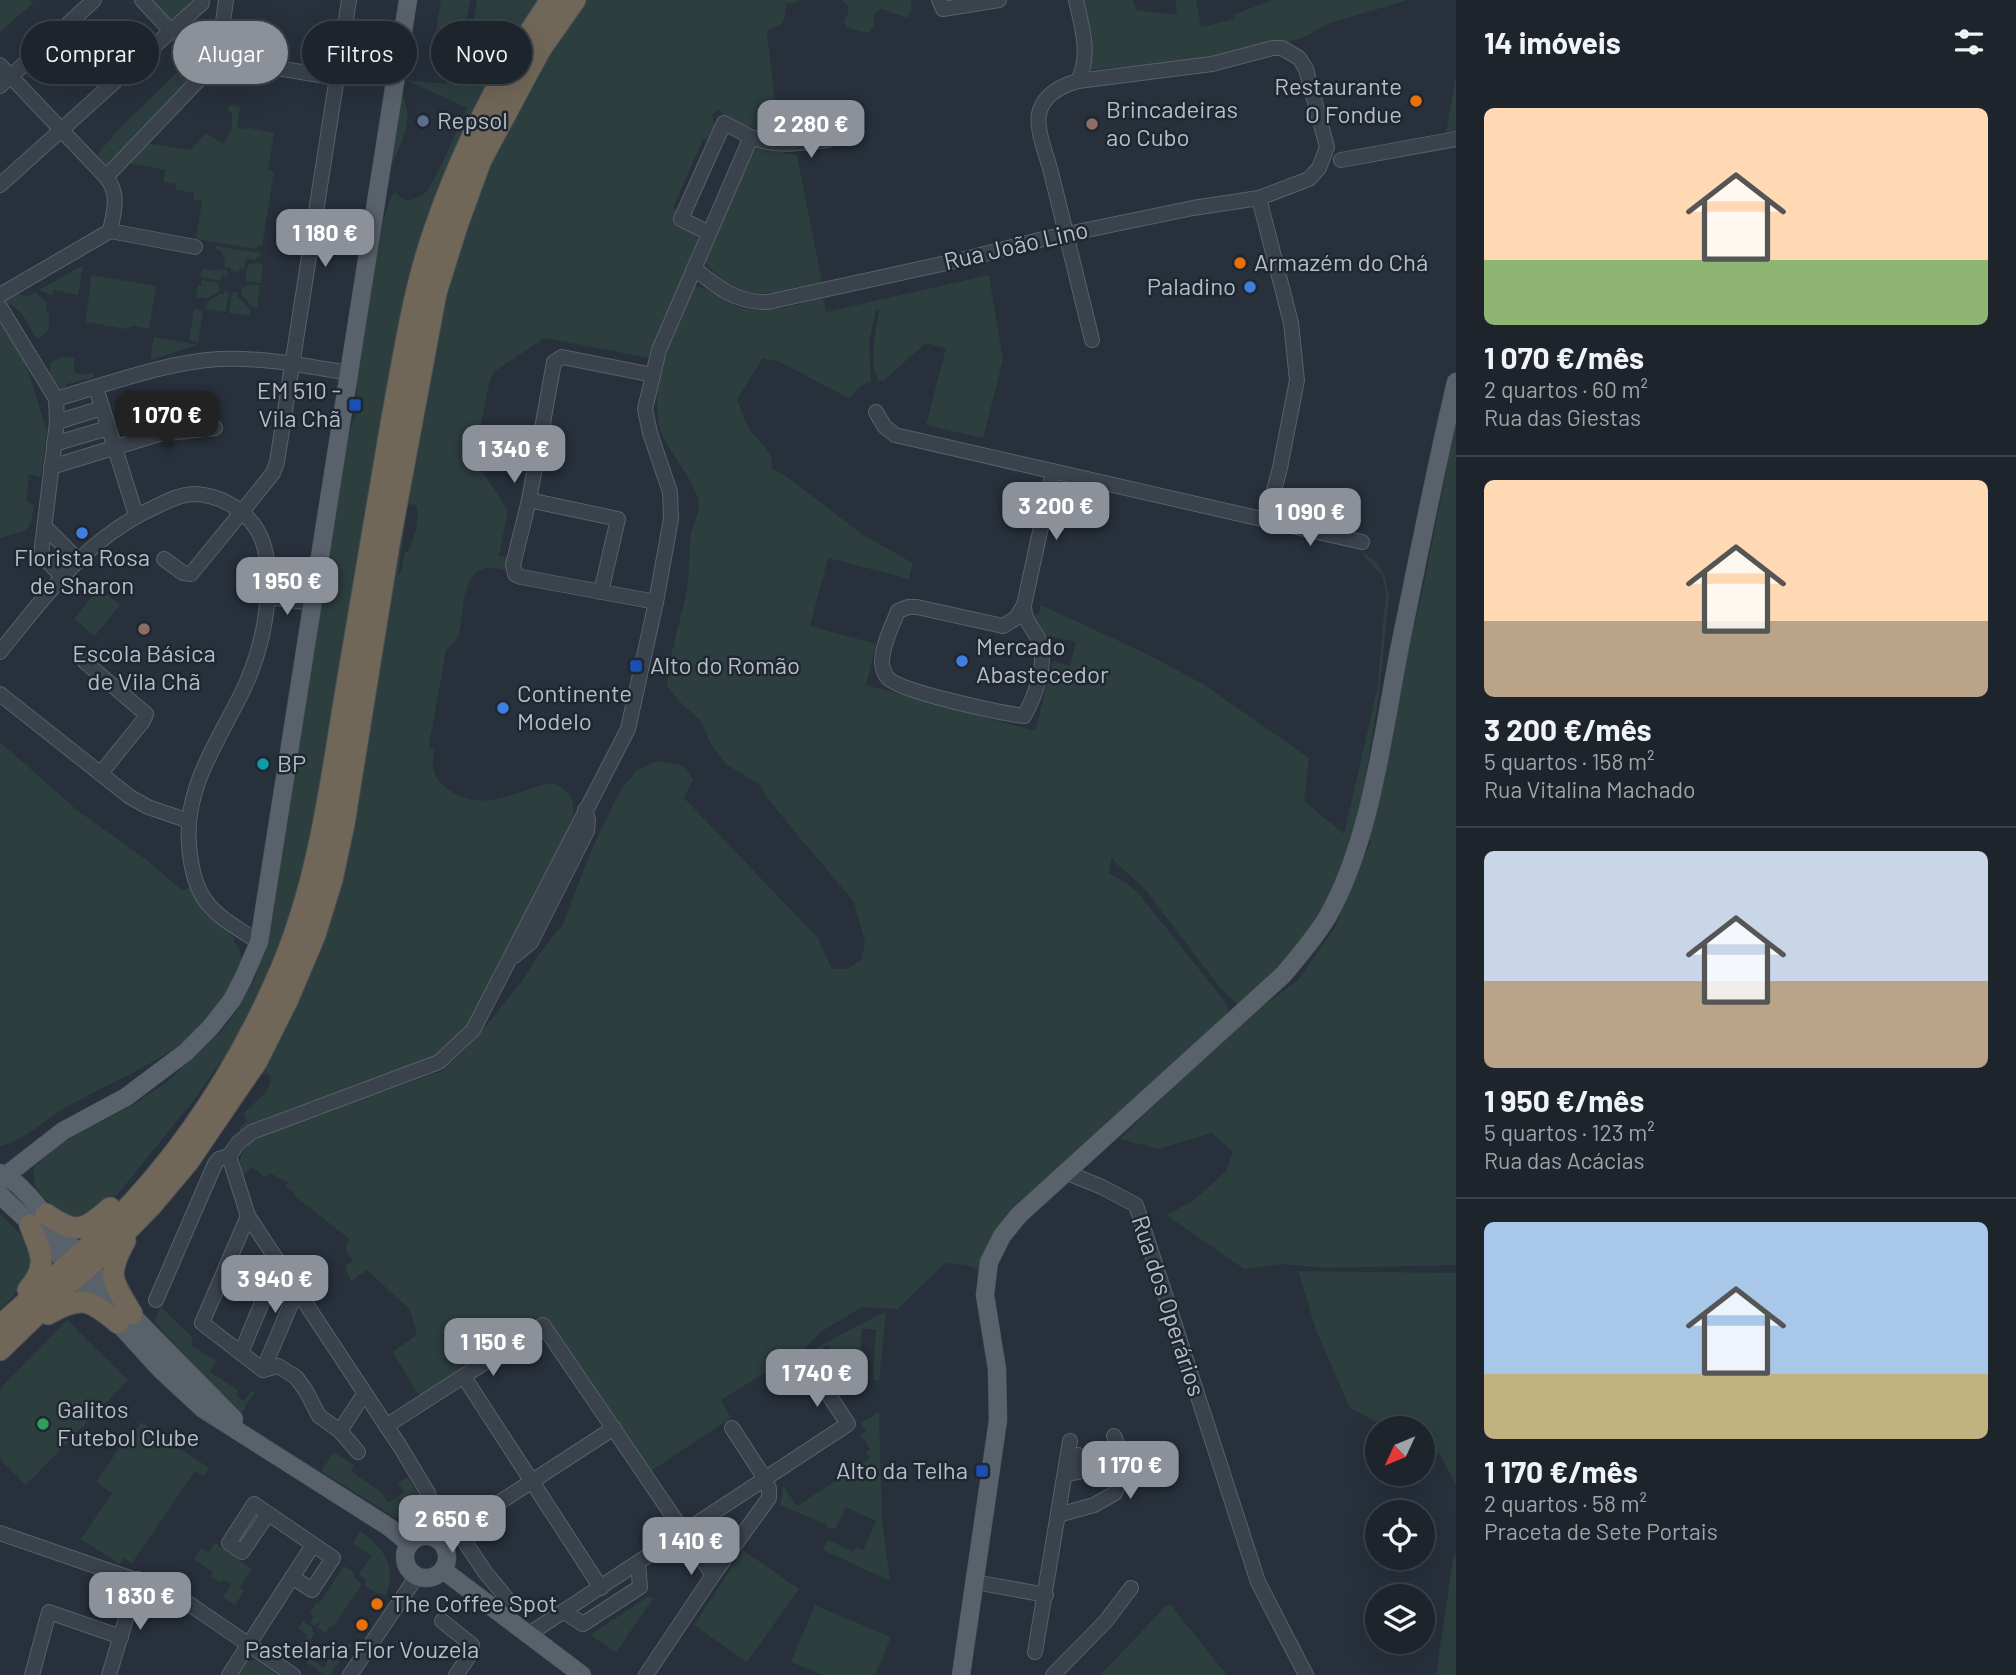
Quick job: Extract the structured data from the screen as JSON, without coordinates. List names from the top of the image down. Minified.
{"streets":{"street":["Rua João Lino","Rua dos Operários"]},"places":{"other":["Restaurante O Fondue","Repsol","Brincadeiras ao Cubo","Armazém do Chá","Paladino","Florista Rosa de Sharon","Escola Básica de Vila Chã","Mercado Abastecedor","Continente Modelo","BP","Galitos Futebol Clube","The Coffee Spot","Pastelaria Flor Vouzela"],"transit":["EM 510 - Vila Chã","Alto do Romão","Alto da Telha"]},"north":"bottom left","page":{"heading":"14 imóveis","chip":["Comprar","Alugar","Filtros","Novo"],"list":[{"name":"1 070 €/mês","note":"2 quartos · 60 m² · Rua das Giestas"},{"name":"3 200 €/mês","note":"5 quartos · 158 m² · Rua Vitalina Machado"},{"name":"1 950 €/mês","note":"5 quartos · 123 m² · Rua das Acácias"},{"name":"1 170 €/mês","note":"2 quartos · 58 m² · Praceta de Sete Portais"}],"price":["2 280 €","1 180 €","1 070 €","1 340 €","3 200 €","1 090 €","1 950 €","3 940 €","1 150 €","1 740 €","1 170 €","2 650 €","1 410 €","1 830 €"]}}
